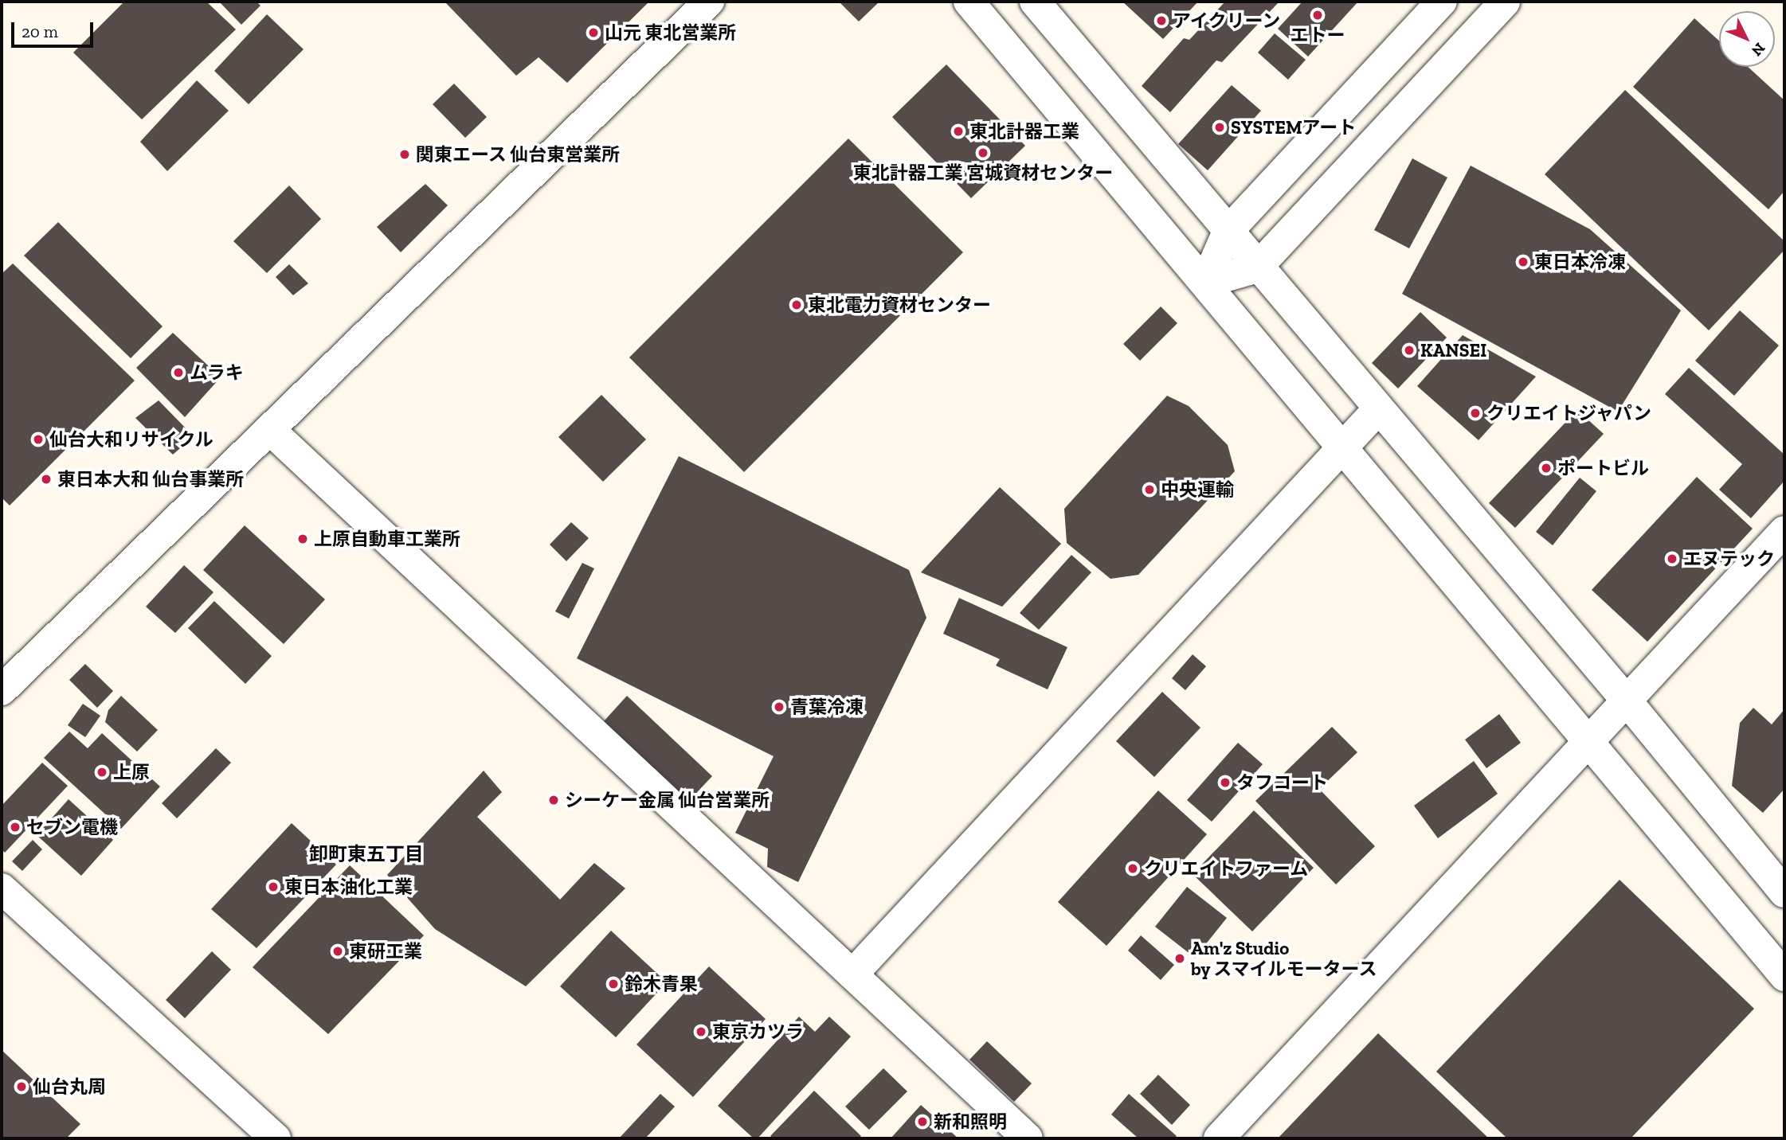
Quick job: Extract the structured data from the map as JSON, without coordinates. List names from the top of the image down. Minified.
{"districts":["卸町東五丁目"],"places":["エトー","アイクリーン","山元 東北営業所","SYSTEMアート","東北計器工業","東北計器工業 宮城資材センター","関東エース 仙台東営業所","東日本冷凍","東北電力資材センター","KANSEI","ムラキ","クリエイトジャパン","仙台大和リサイクル","ポートビル","東日本大和 仙台事業所","中央運輸","上原自動車工業所","エヌテック","青葉冷凍","上原","タフコート","シーケー金属 仙台営業所","セブン電機","クリエイトファーム","東日本油化工業","東研工業","Am'z Studio by スマイルモータース","鈴木青果","東京カツラ","仙台丸周","新和照明"],"scale_bar":"20 m","north":"bottom right"}
